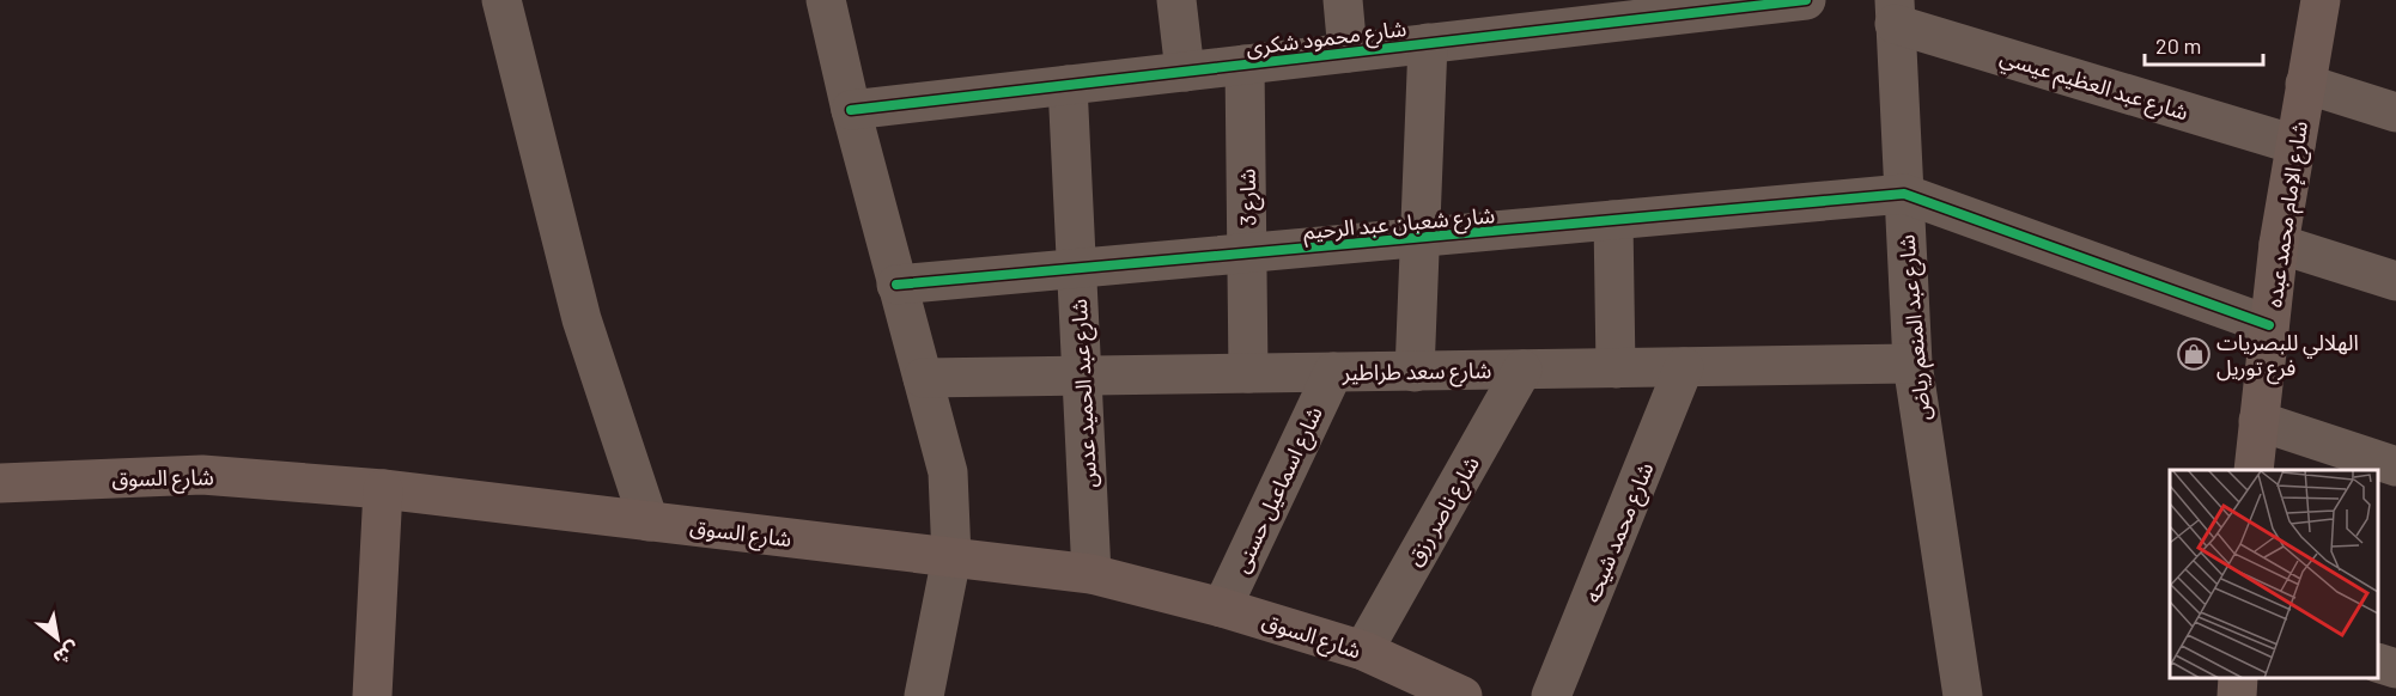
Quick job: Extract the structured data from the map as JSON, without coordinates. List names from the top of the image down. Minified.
{"streets":{"main road":["شارع الإمام محمد عبده","شارع السوق"],"street":["شارع محمود شكرى","شارع عبد العظيم عيسي","شارع 3","شارع شعبان عبد الرحيم","شارع عبد المنعم رياض","شارع سعد طراطير","شارع عبد الحميد عدس","شارع اسماعيل حسنى","شارع ناصر رزق","شارع محمد شيحه"]},"crossings":[["شارع محمود شكرى","شارع 3"],["شارع محمود شكرى","شارع عبد الحميد عدس"],["شارع عبد العظيم عيسي","شارع الإمام محمد عبده"],["شارع عبد العظيم عيسي","شارع عبد المنعم رياض"],["شارع 3","شارع شعبان عبد الرحيم"],["شارع 3","شارع سعد طراطير"],["شارع شعبان عبد الرحيم","شارع عبد المنعم رياض"],["شارع شعبان عبد الرحيم","شارع عبد الحميد عدس"],["شارع عبد المنعم رياض","شارع سعد طراطير"],["شارع سعد طراطير","شارع عبد الحميد عدس"],["شارع سعد طراطير","شارع اسماعيل حسنى"],["شارع سعد طراطير","شارع ناصر رزق"],["شارع سعد طراطير","شارع محمد شيحه"],["شارع عبد الحميد عدس","شارع السوق"],["شارع السوق","شارع اسماعيل حسنى"],["شارع السوق","شارع ناصر رزق"]],"places":{"shop":["الهلالي للبصريات فرع توريل"]},"scale_bar":"20 m","north":"bottom right"}
